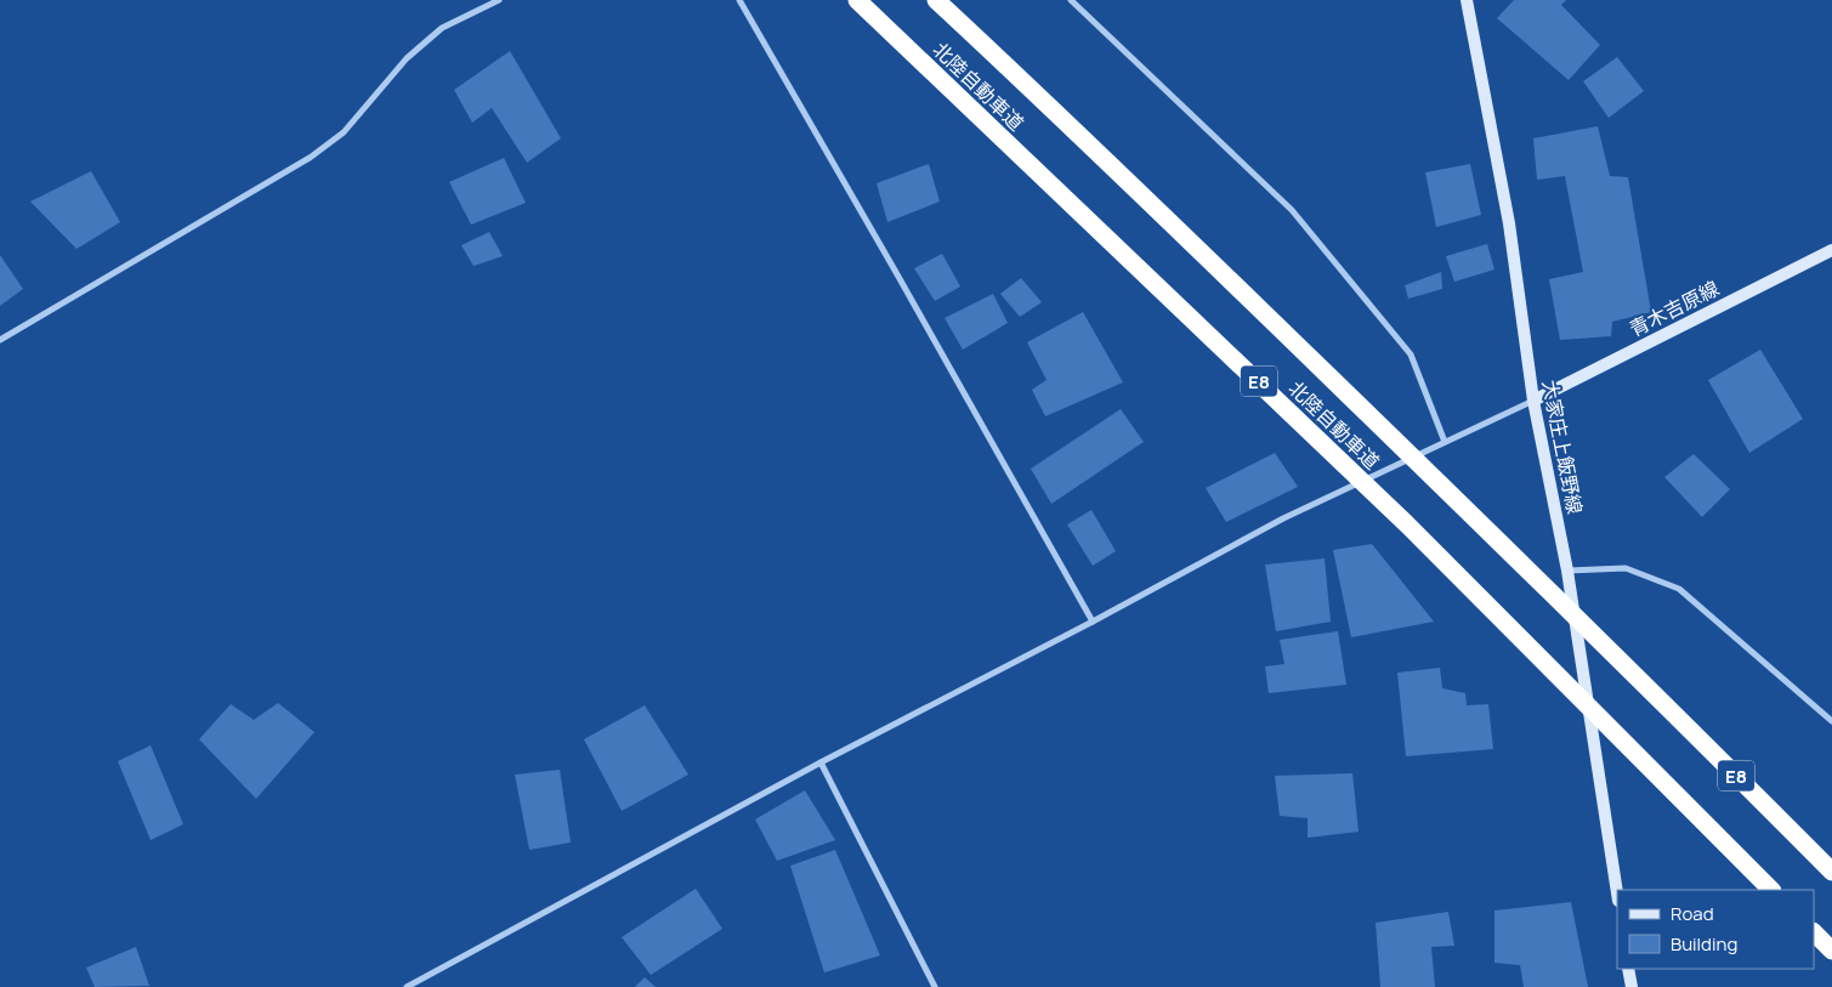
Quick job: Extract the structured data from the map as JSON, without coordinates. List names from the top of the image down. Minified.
{"streets":{"highway":["北陸自動車道","E8"],"main road":["青木吉原線","大家庄上飯野線"]},"crossings":[["青木吉原線","大家庄上飯野線"]],"legend":["Road","Building"]}
